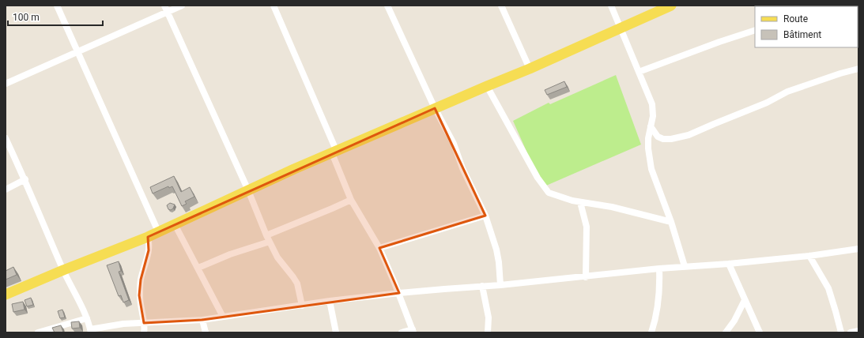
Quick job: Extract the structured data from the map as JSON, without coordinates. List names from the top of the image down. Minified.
{"legend":["Route","Bâtiment"],"scale_bar":"100 m"}
